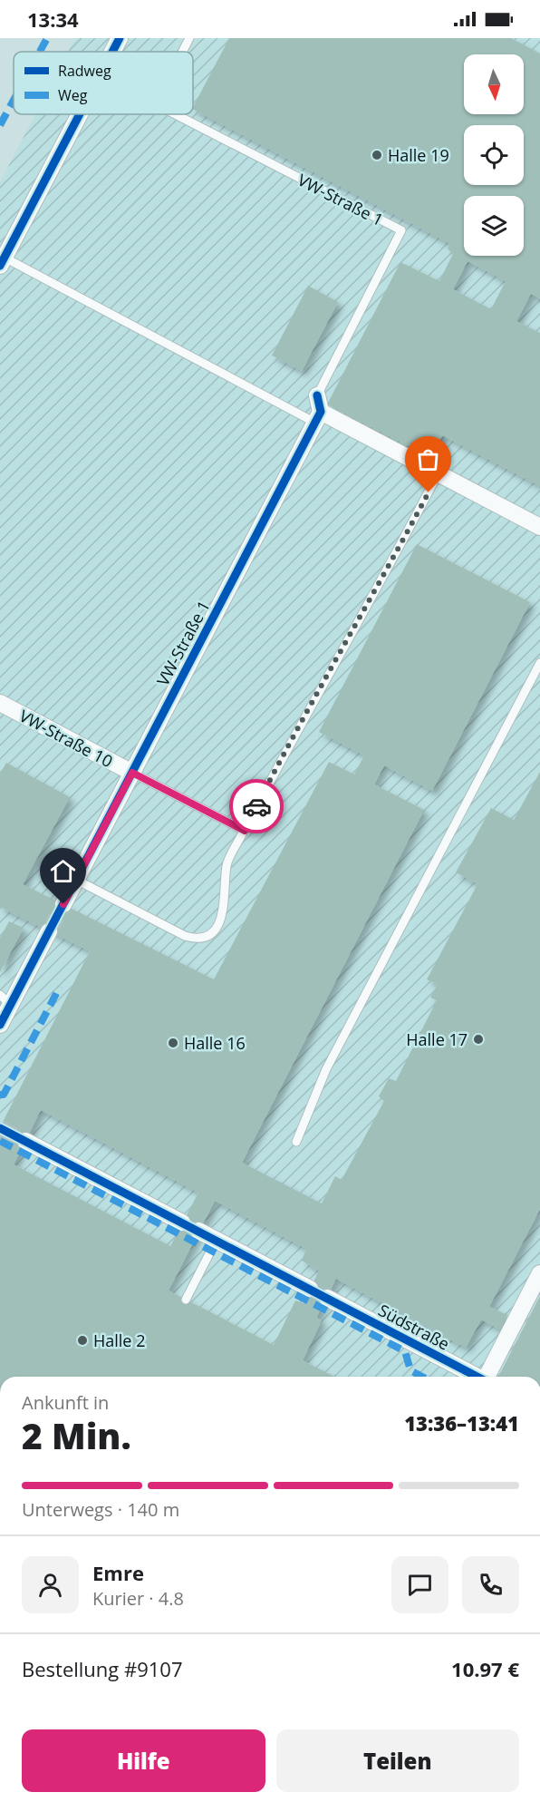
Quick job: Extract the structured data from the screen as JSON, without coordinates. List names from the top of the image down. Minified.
{"streets":{"street":["VW-Straße 1","VW-Straße 10","Südstraße"]},"crossings":[["VW-Straße 1","VW-Straße 10"]],"places":["Halle 19","Halle 17","Halle 16","Halle 2"],"legend":["Radweg","Weg"],"north":"bottom","page":{"status":"13:34","heading":["2 Min.","Ankunft in","13:36–13:41"],"panel":["Emre","Kurier · 4.8","Bestellung #9107","10.97 €"],"bar":"Unterwegs · 140 m","buttons":["Hilfe","Teilen"]}}
